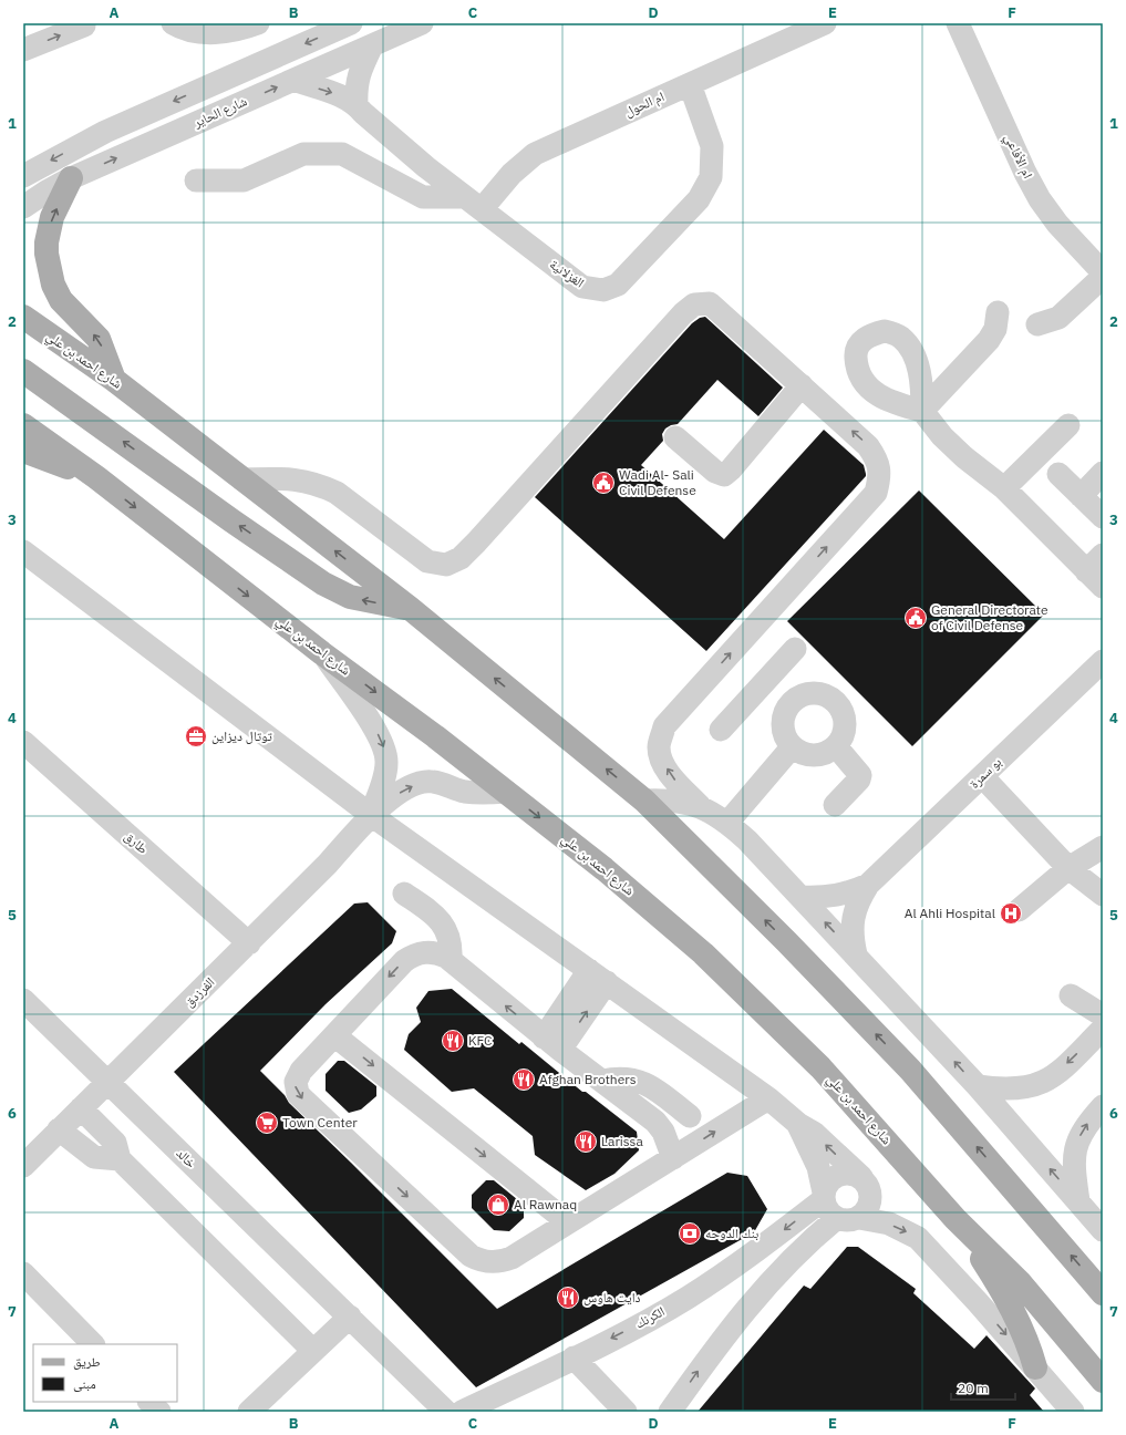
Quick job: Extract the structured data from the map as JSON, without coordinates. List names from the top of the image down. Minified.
{"streets":{"main road":["شارع احمد بن علي"],"street":["ام الحول","شارع الحاير","ام الأفاعي","الغزلانية","بو سمرة","طارق","الفرزدق","خالد","الكرنك"]},"crossings":[["ام الحول","الغزلانية"],["شارع الحاير","الغزلانية"],["شارع احمد بن علي","الفرزدق"],["طارق","الفرزدق"],["الفرزدق","خالد"]],"places":{"public building":["Wadi Al- Sali Civil Defense","General Directorate of Civil Defense"],"office":["توتال ديزاين"],"hospital":["Al Ahli Hospital"],"restaurant":["KFC","Afghan Brothers","Larissa","دايت هاوس"],"supermarket":["Town Center"],"shop":["Al Rawnaq"],"bank":["بنك الدوحه"]},"legend":["طريق","مبنى"],"scale_bar":"20 m","grid":{"columns":["A","B","C","D","E","F"],"rows":["1","2","3","4","5","6","7"]}}
